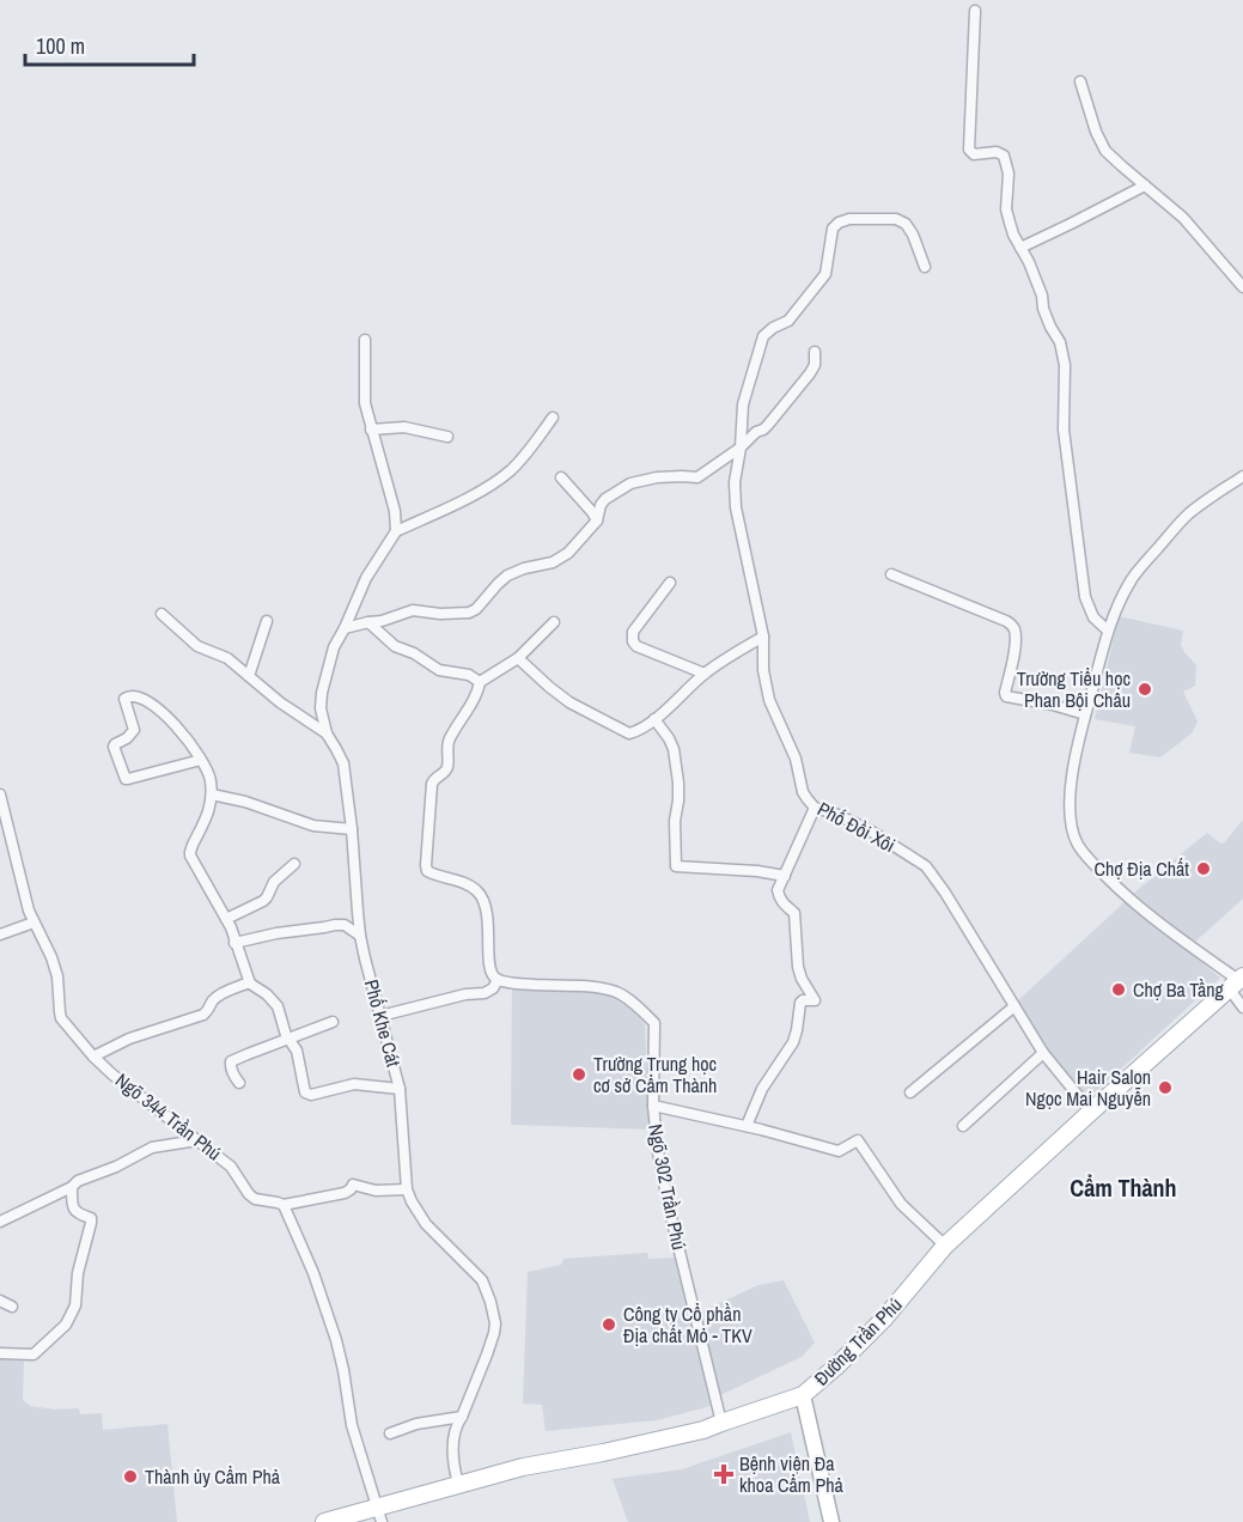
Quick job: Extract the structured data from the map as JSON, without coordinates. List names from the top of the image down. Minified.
{"streets":{"main road":["Đường Trần Phú"],"street":["Phố Đồi Xôi","Phố Khe Cát","Ngõ 344 Trần Phú","Ngõ 302 Trần Phú"]},"crossings":[["Phố Đồi Xôi","Đường Trần Phú"],["Phố Khe Cát","Đường Trần Phú"],["Ngõ 302 Trần Phú","Đường Trần Phú"]],"districts":["Cẩm Thành"],"places":{"other":["Trường Tiểu học Phan Bội Châu","Chợ Địa Chất","Chợ Ba Tầng","Trường Trung học cơ sở Cẩm Thành","Hair Salon Ngọc Mai Nguyễn","Công ty Cổ phần Địa chất Mỏ - TKV","Thành ủy Cẩm Phả"],"health":["Bệnh viện Đa khoa Cẩm Phả"]},"scale_bar":"100 m"}
